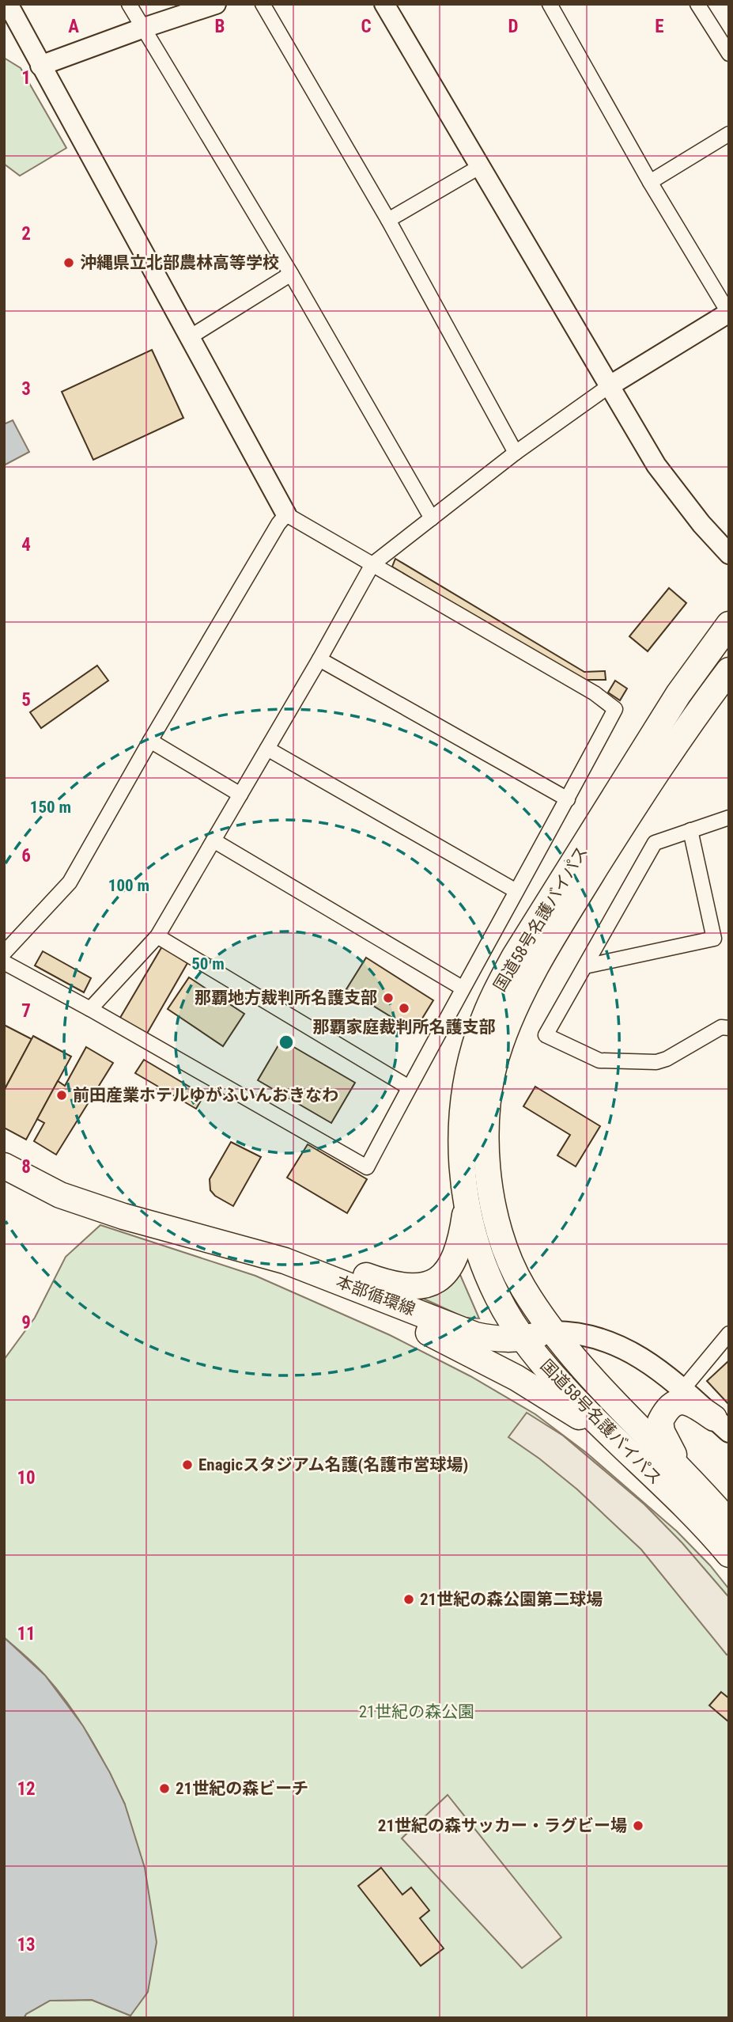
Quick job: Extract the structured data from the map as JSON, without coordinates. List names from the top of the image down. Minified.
{"streets":{"highway":["国道58号名護バイパス","本部循環線"]},"crossings":[["国道58号名護バイパス","本部循環線"]],"parks":["21世紀の森公園"],"places":["沖縄県立北部農林高等学校","那覇地方裁判所名護支部","那覇家庭裁判所名護支部","前田産業ホテルゆがふいんおきなわ","Enagicスタジアム名護(名護市営球場)","21世紀の森公園第二球場","21世紀の森ビーチ","21世紀の森サッカー・ラグビー場"],"grid":{"columns":["A","B","C","D","E"],"rows":["1","2","3","4","5","6","7","8","9","10","11","12","13"]},"rings":["150 m","100 m","50 m"]}
